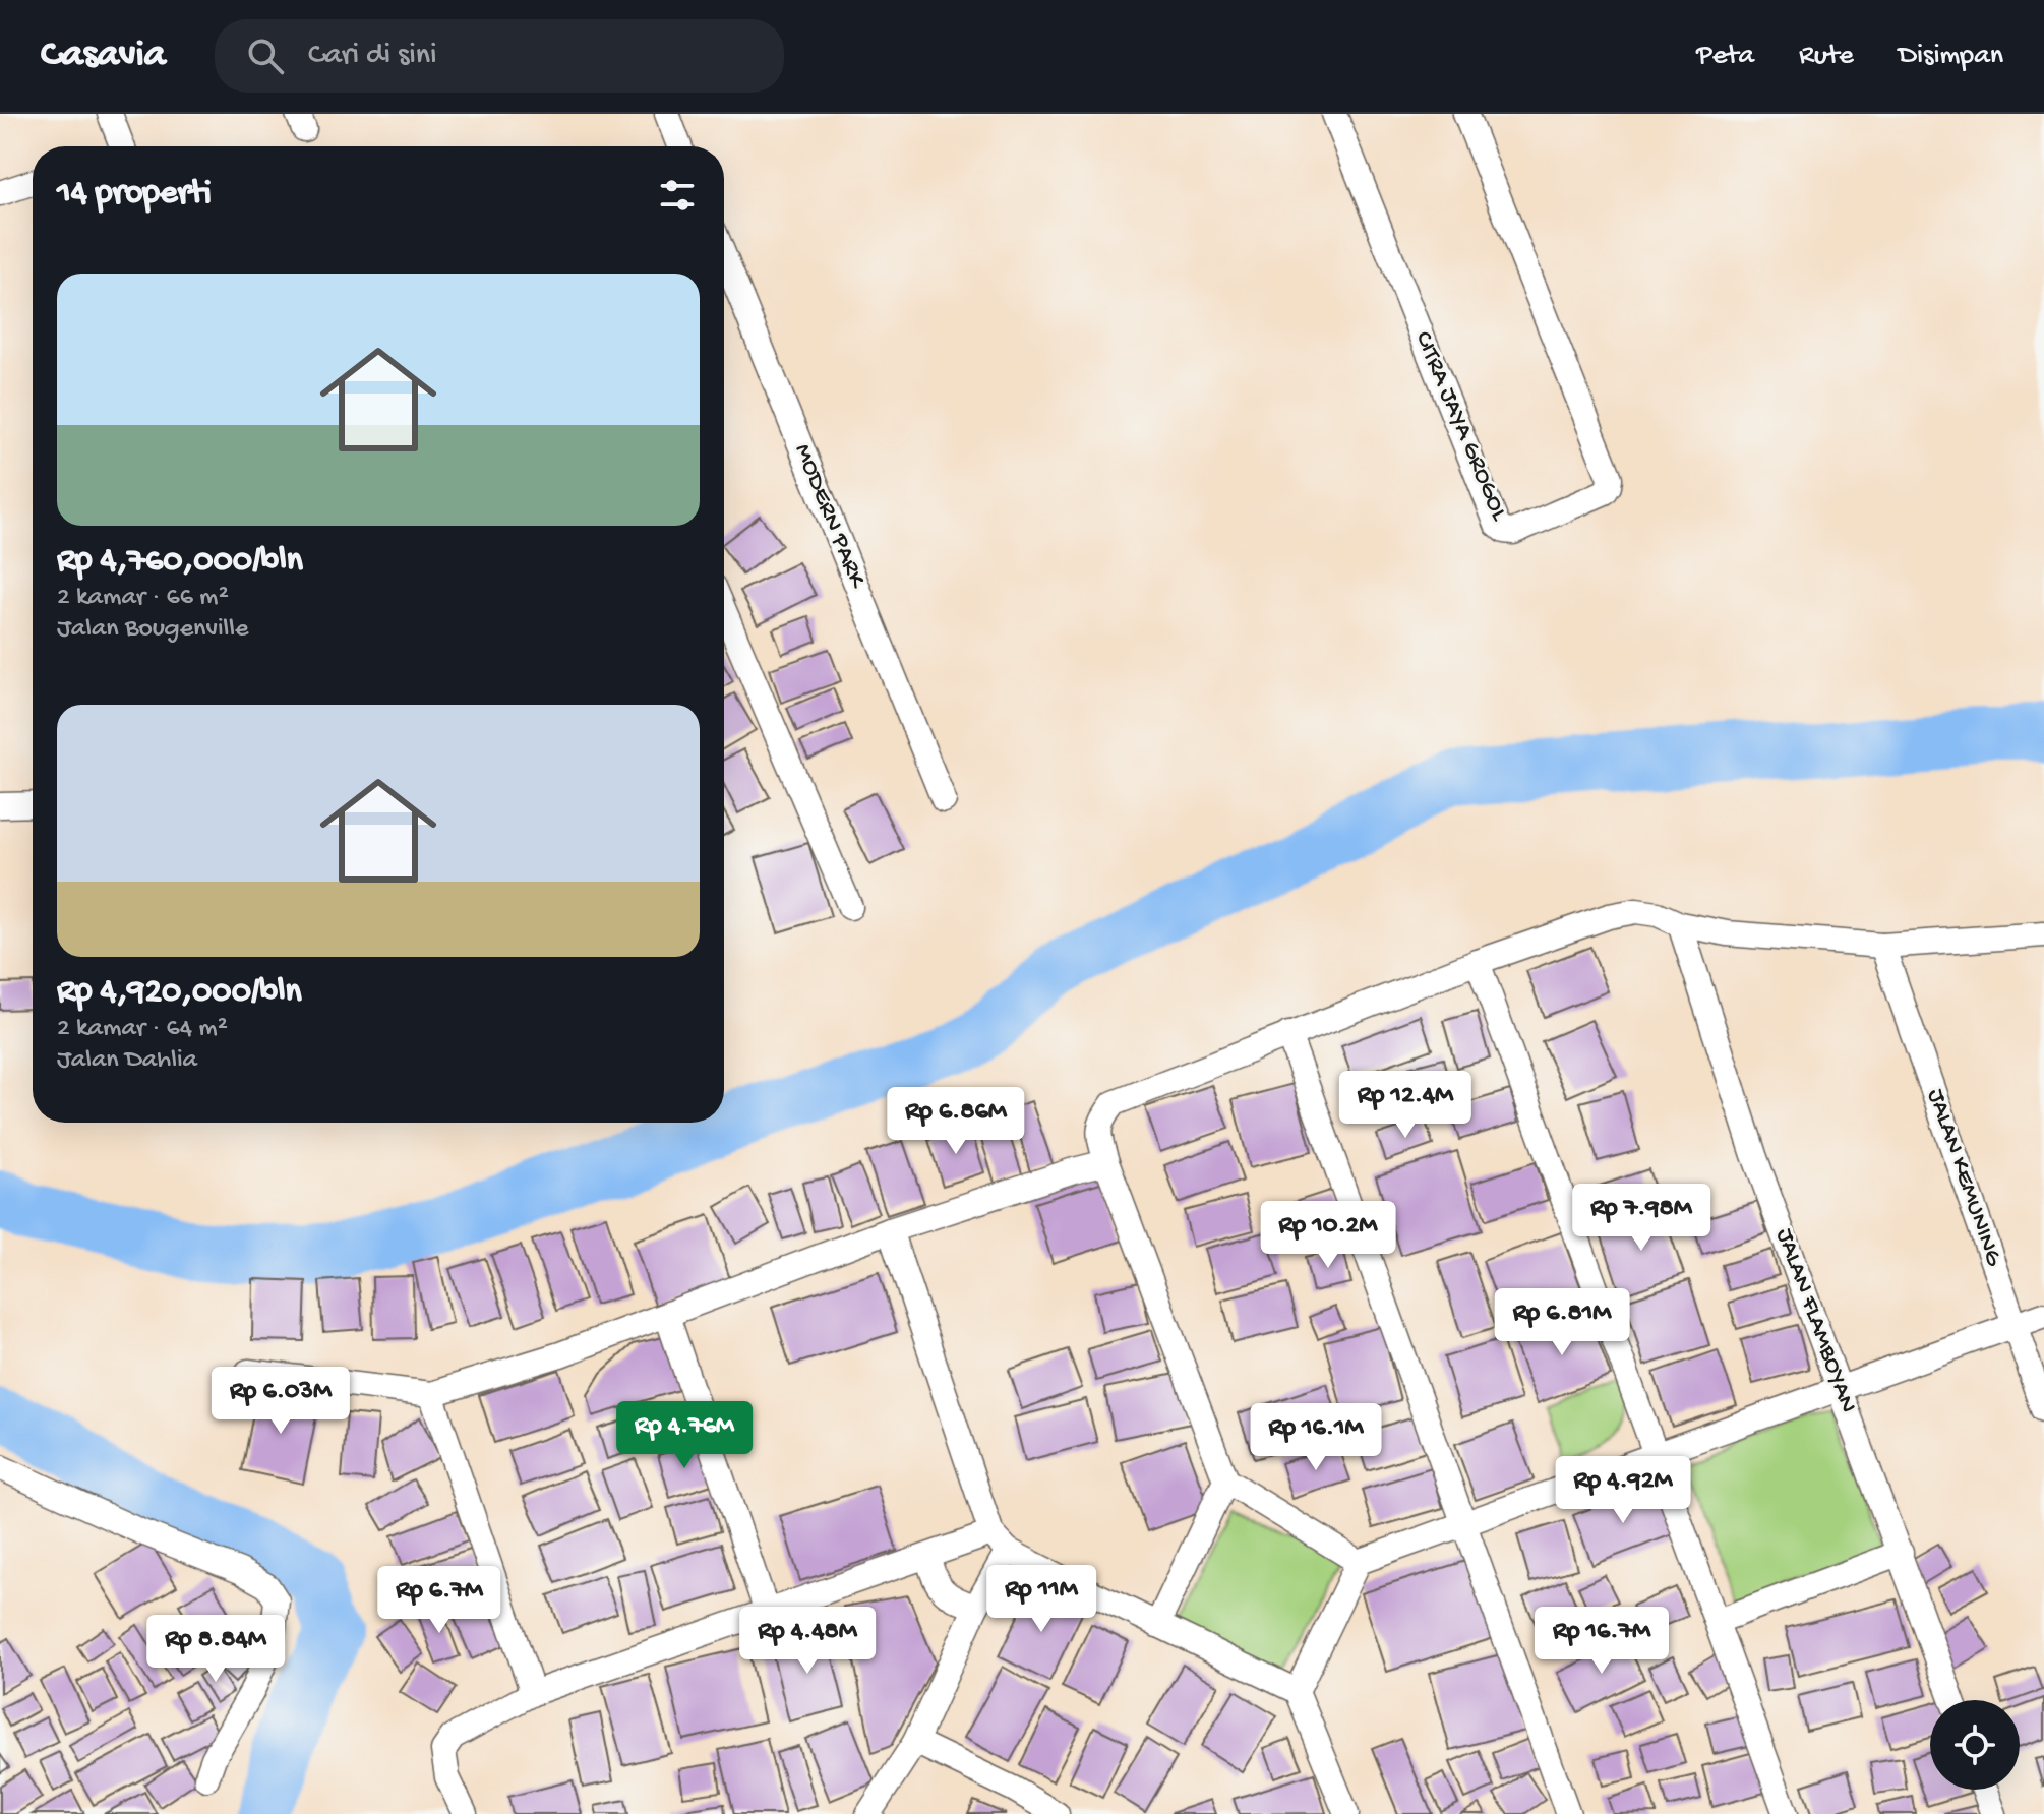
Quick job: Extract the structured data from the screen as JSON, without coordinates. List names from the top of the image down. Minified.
{"streets":{"street":["CITRA JAYA GROGOL","MODERN PARK","JALAN KEMUNING","JALAN FLAMBOYAN"]},"page":{"header":"Casavia","search":"Cari di sini","nav":["Peta","Rute","Disimpan"],"heading":"14 properti","list":[{"name":"Rp 4,760,000/bln","note":"2 kamar · 66 m² · Jalan Bougenville"},{"name":"Rp 4,920,000/bln","note":"2 kamar · 64 m² · Jalan Dahlia"}],"price":["Rp 12.4M","Rp 6.86M","Rp 7.98M","Rp 10.2M","Rp 6.81M","Rp 6.03M","Rp 4.76M","Rp 16.1M","Rp 4.92M","Rp 11M","Rp 6.7M","Rp 4.48M","Rp 16.7M","Rp 8.84M"]}}
